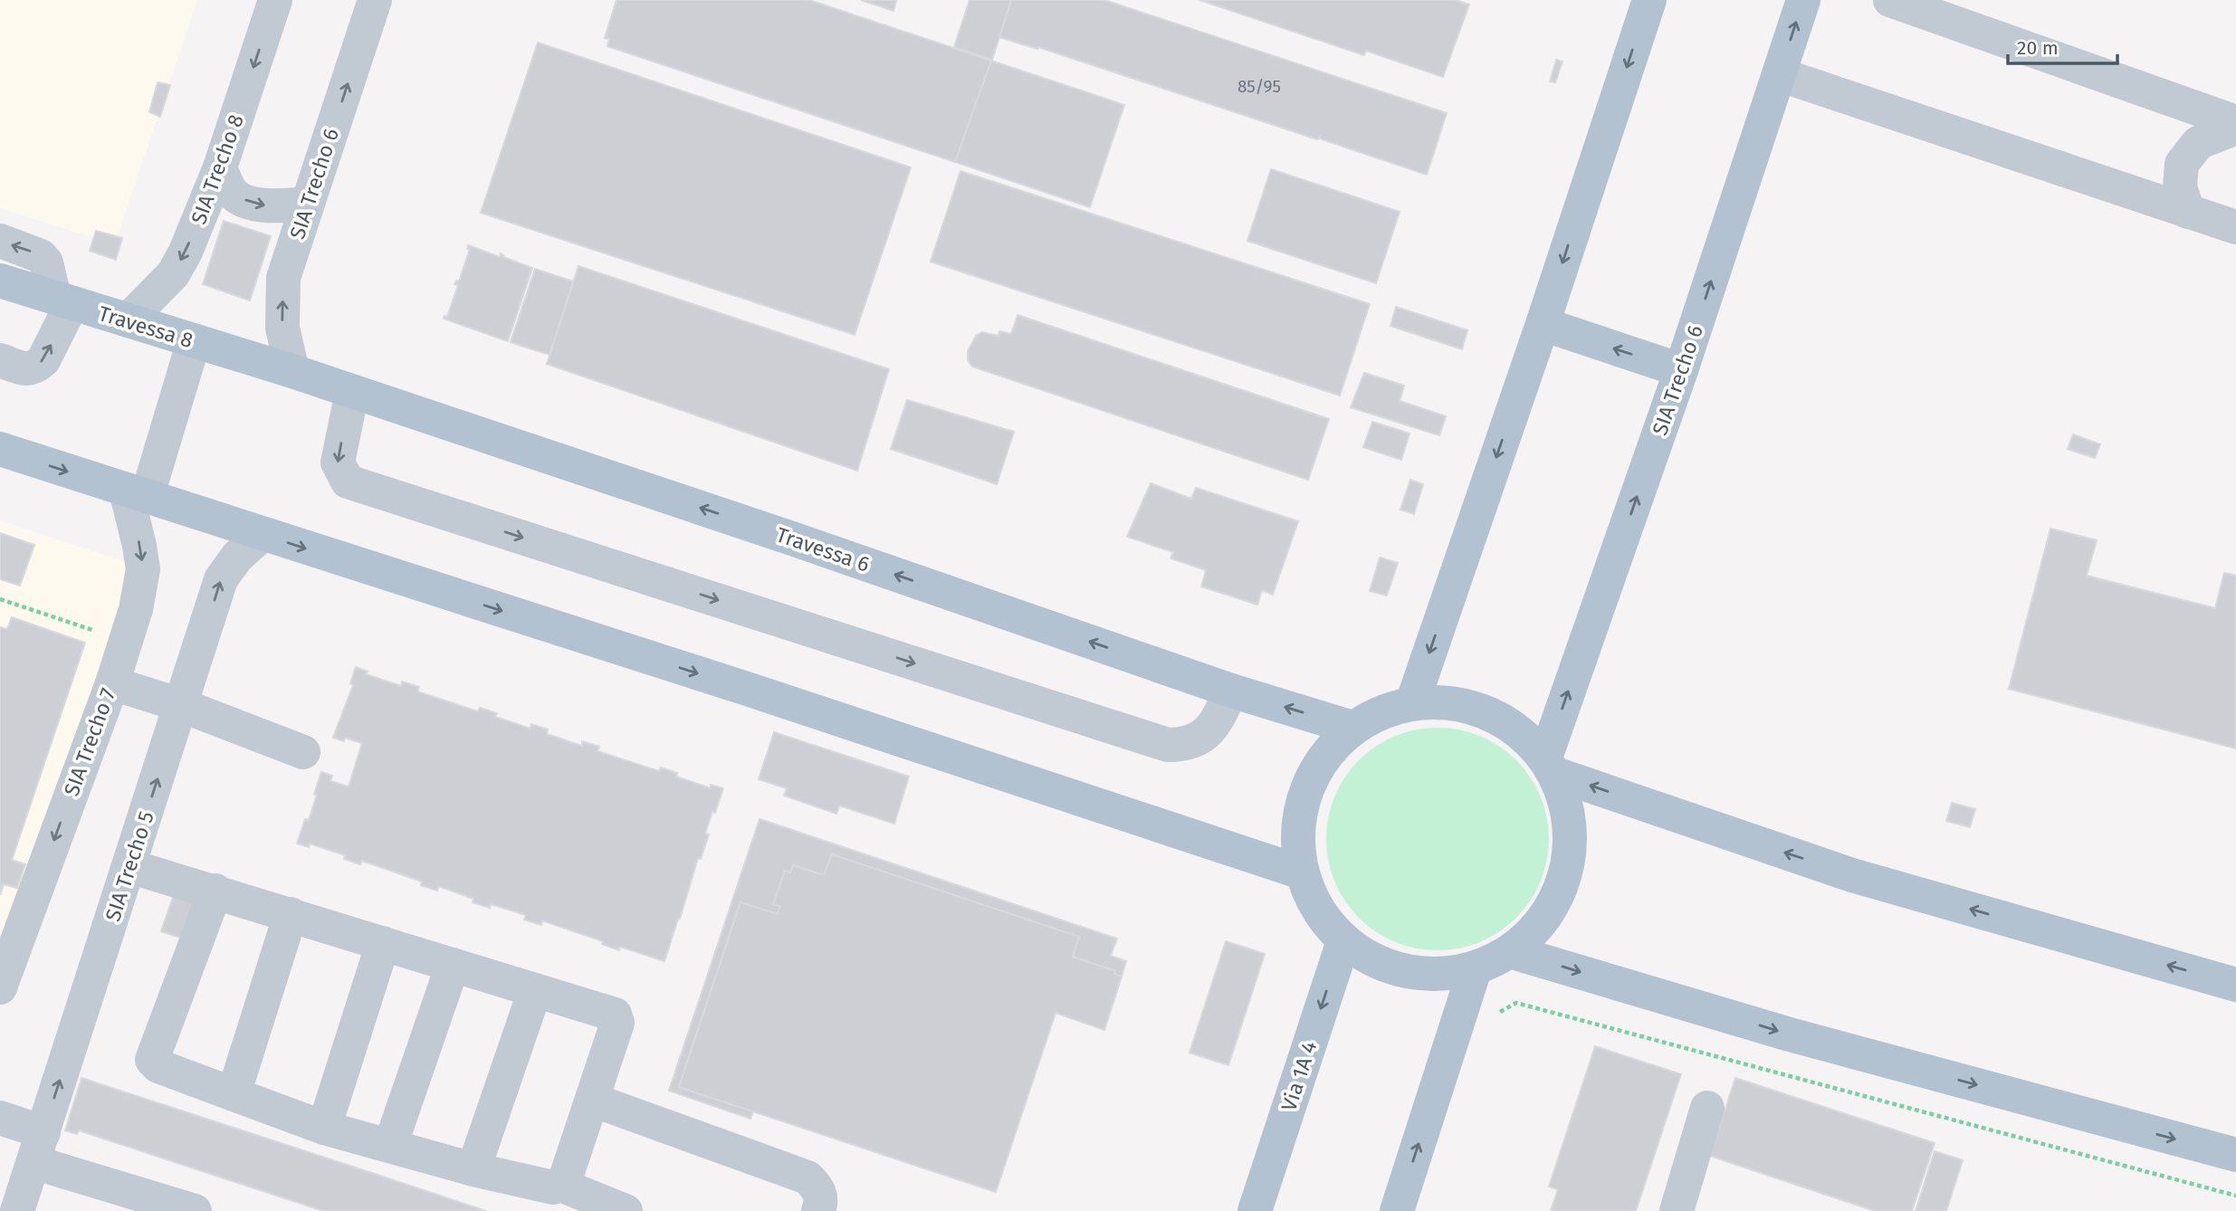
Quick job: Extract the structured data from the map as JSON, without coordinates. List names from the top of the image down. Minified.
{"streets":{"main road":["SIA Trecho 6","Travessa 8","Travessa 6","Via 1A 4"],"street":["SIA Trecho 8","SIA Trecho 7","SIA Trecho 5"]},"crossings":[["SIA Trecho 8","Travessa 8"],["SIA Trecho 6","Travessa 8"],["SIA Trecho 6","Travessa 6"],["Travessa 8","Travessa 6"]],"one_way":["SIA Trecho 8","SIA Trecho 6"],"house_numbers":["85/95"],"scale_bar":"20 m"}
